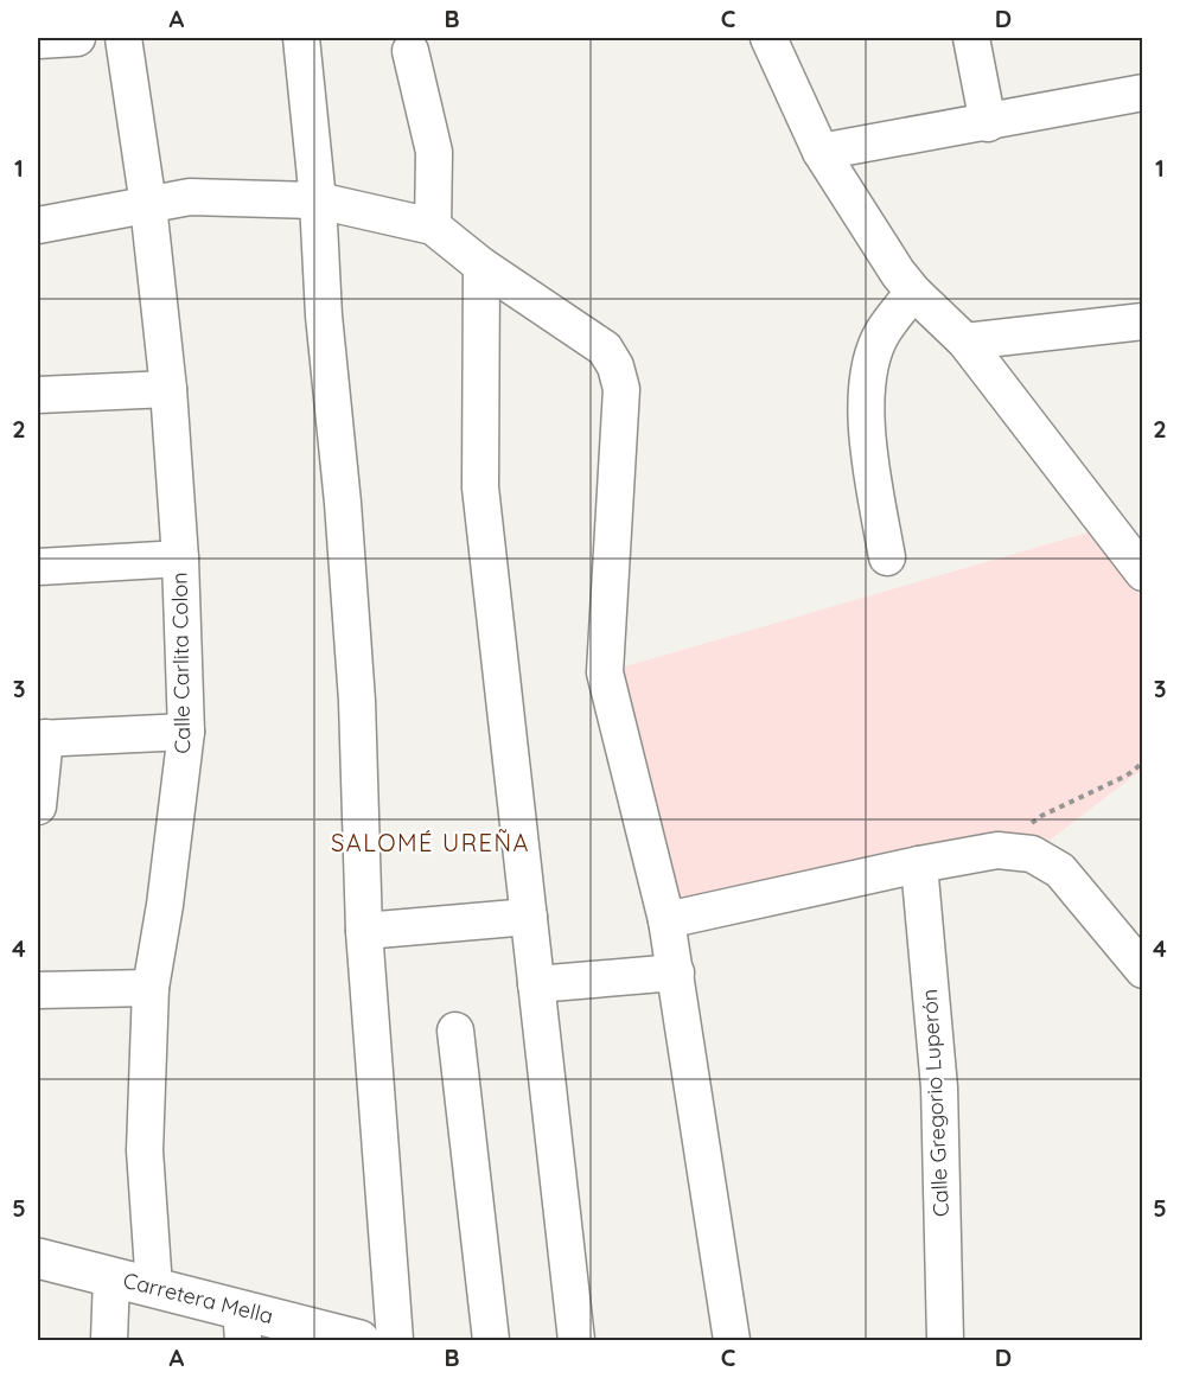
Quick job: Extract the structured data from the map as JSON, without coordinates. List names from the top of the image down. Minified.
{"streets":{"main road":["Carretera Mella"],"street":["Calle Carlita Colon","Calle Gregorio Luperón"]},"crossings":[["Calle Carlita Colon","Carretera Mella"]],"districts":["SALOMÉ UREÑA"],"grid":{"columns":["A","B","C","D"],"rows":["1","2","3","4","5"]}}
